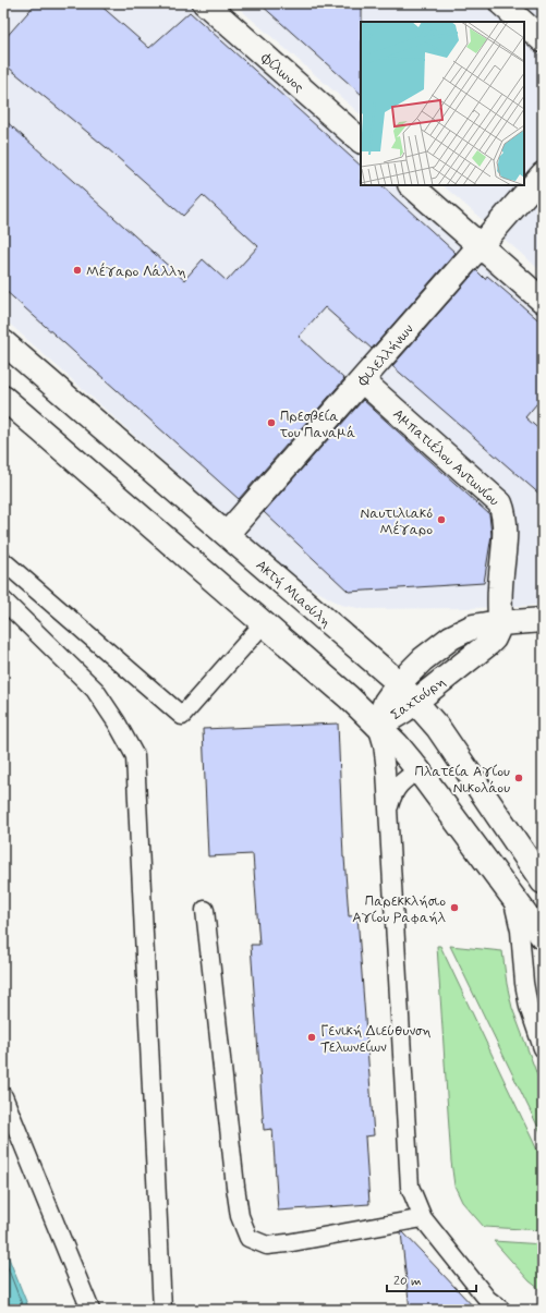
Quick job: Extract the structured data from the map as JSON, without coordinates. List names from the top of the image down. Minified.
{"streets":{"street":["Φίλωνος","Φιλελλήνων","Αμπατιέλου Αντωνίου","Ακτή Μιαούλη","Σαχτούρη"]},"crossings":[["Φιλελλήνων","Αμπατιέλου Αντωνίου"],["Φιλελλήνων","Ακτή Μιαούλη"],["Αμπατιέλου Αντωνίου","Σαχτούρη"],["Ακτή Μιαούλη","Σαχτούρη"]],"places":["Μέγαρο Λάλλη","Πρεσβεία του Παναμά","Ναυτιλιακό Μέγαρο","Πλατεία Αγίου Νικολάου","Παρεκκλήσιο Αγίου Ραφαήλ","Γενική Διεύθυνση Τελωνείων"],"scale_bar":"20 m"}
